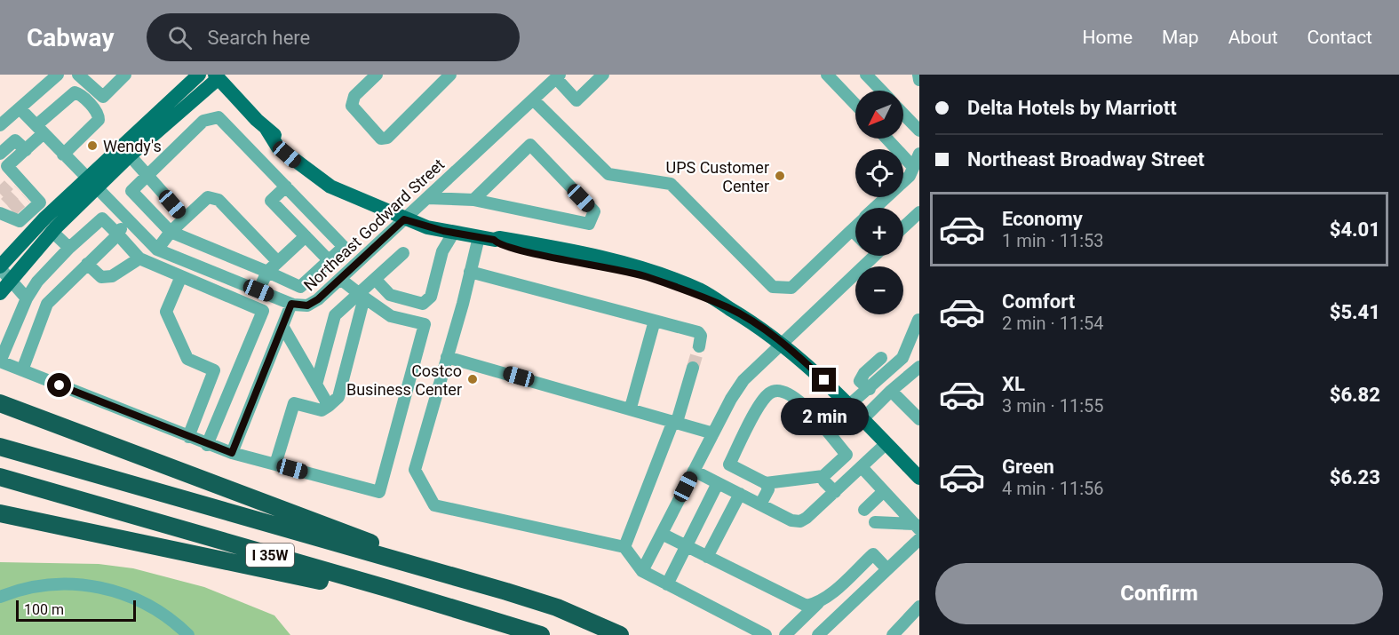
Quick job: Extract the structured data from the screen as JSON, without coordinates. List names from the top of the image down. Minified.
{"streets":{"highway":["I 35W"],"street":["Northeast Godward Street"]},"places":["Wendy's","UPS Customer Center","Costco Business Center"],"scale_bar":"100 m","north":"bottom left","page":{"header":"Cabway","search":"Search here","nav":["Home","Map","About","Contact"],"banner":["Delta Hotels by Marriott","Northeast Broadway Street"],"map_buttons":["+","−"],"list":[{"name":"Economy","note":"1 min · 11:53","value":"$4.01"},{"name":"Comfort","note":"2 min · 11:54","value":"$5.41"},{"name":"XL","note":"3 min · 11:55","value":"$6.82"},{"name":"Green","note":"4 min · 11:56","value":"$6.23"}],"bubble":"2 min","buttons":"Confirm","scale":"100 m"}}
